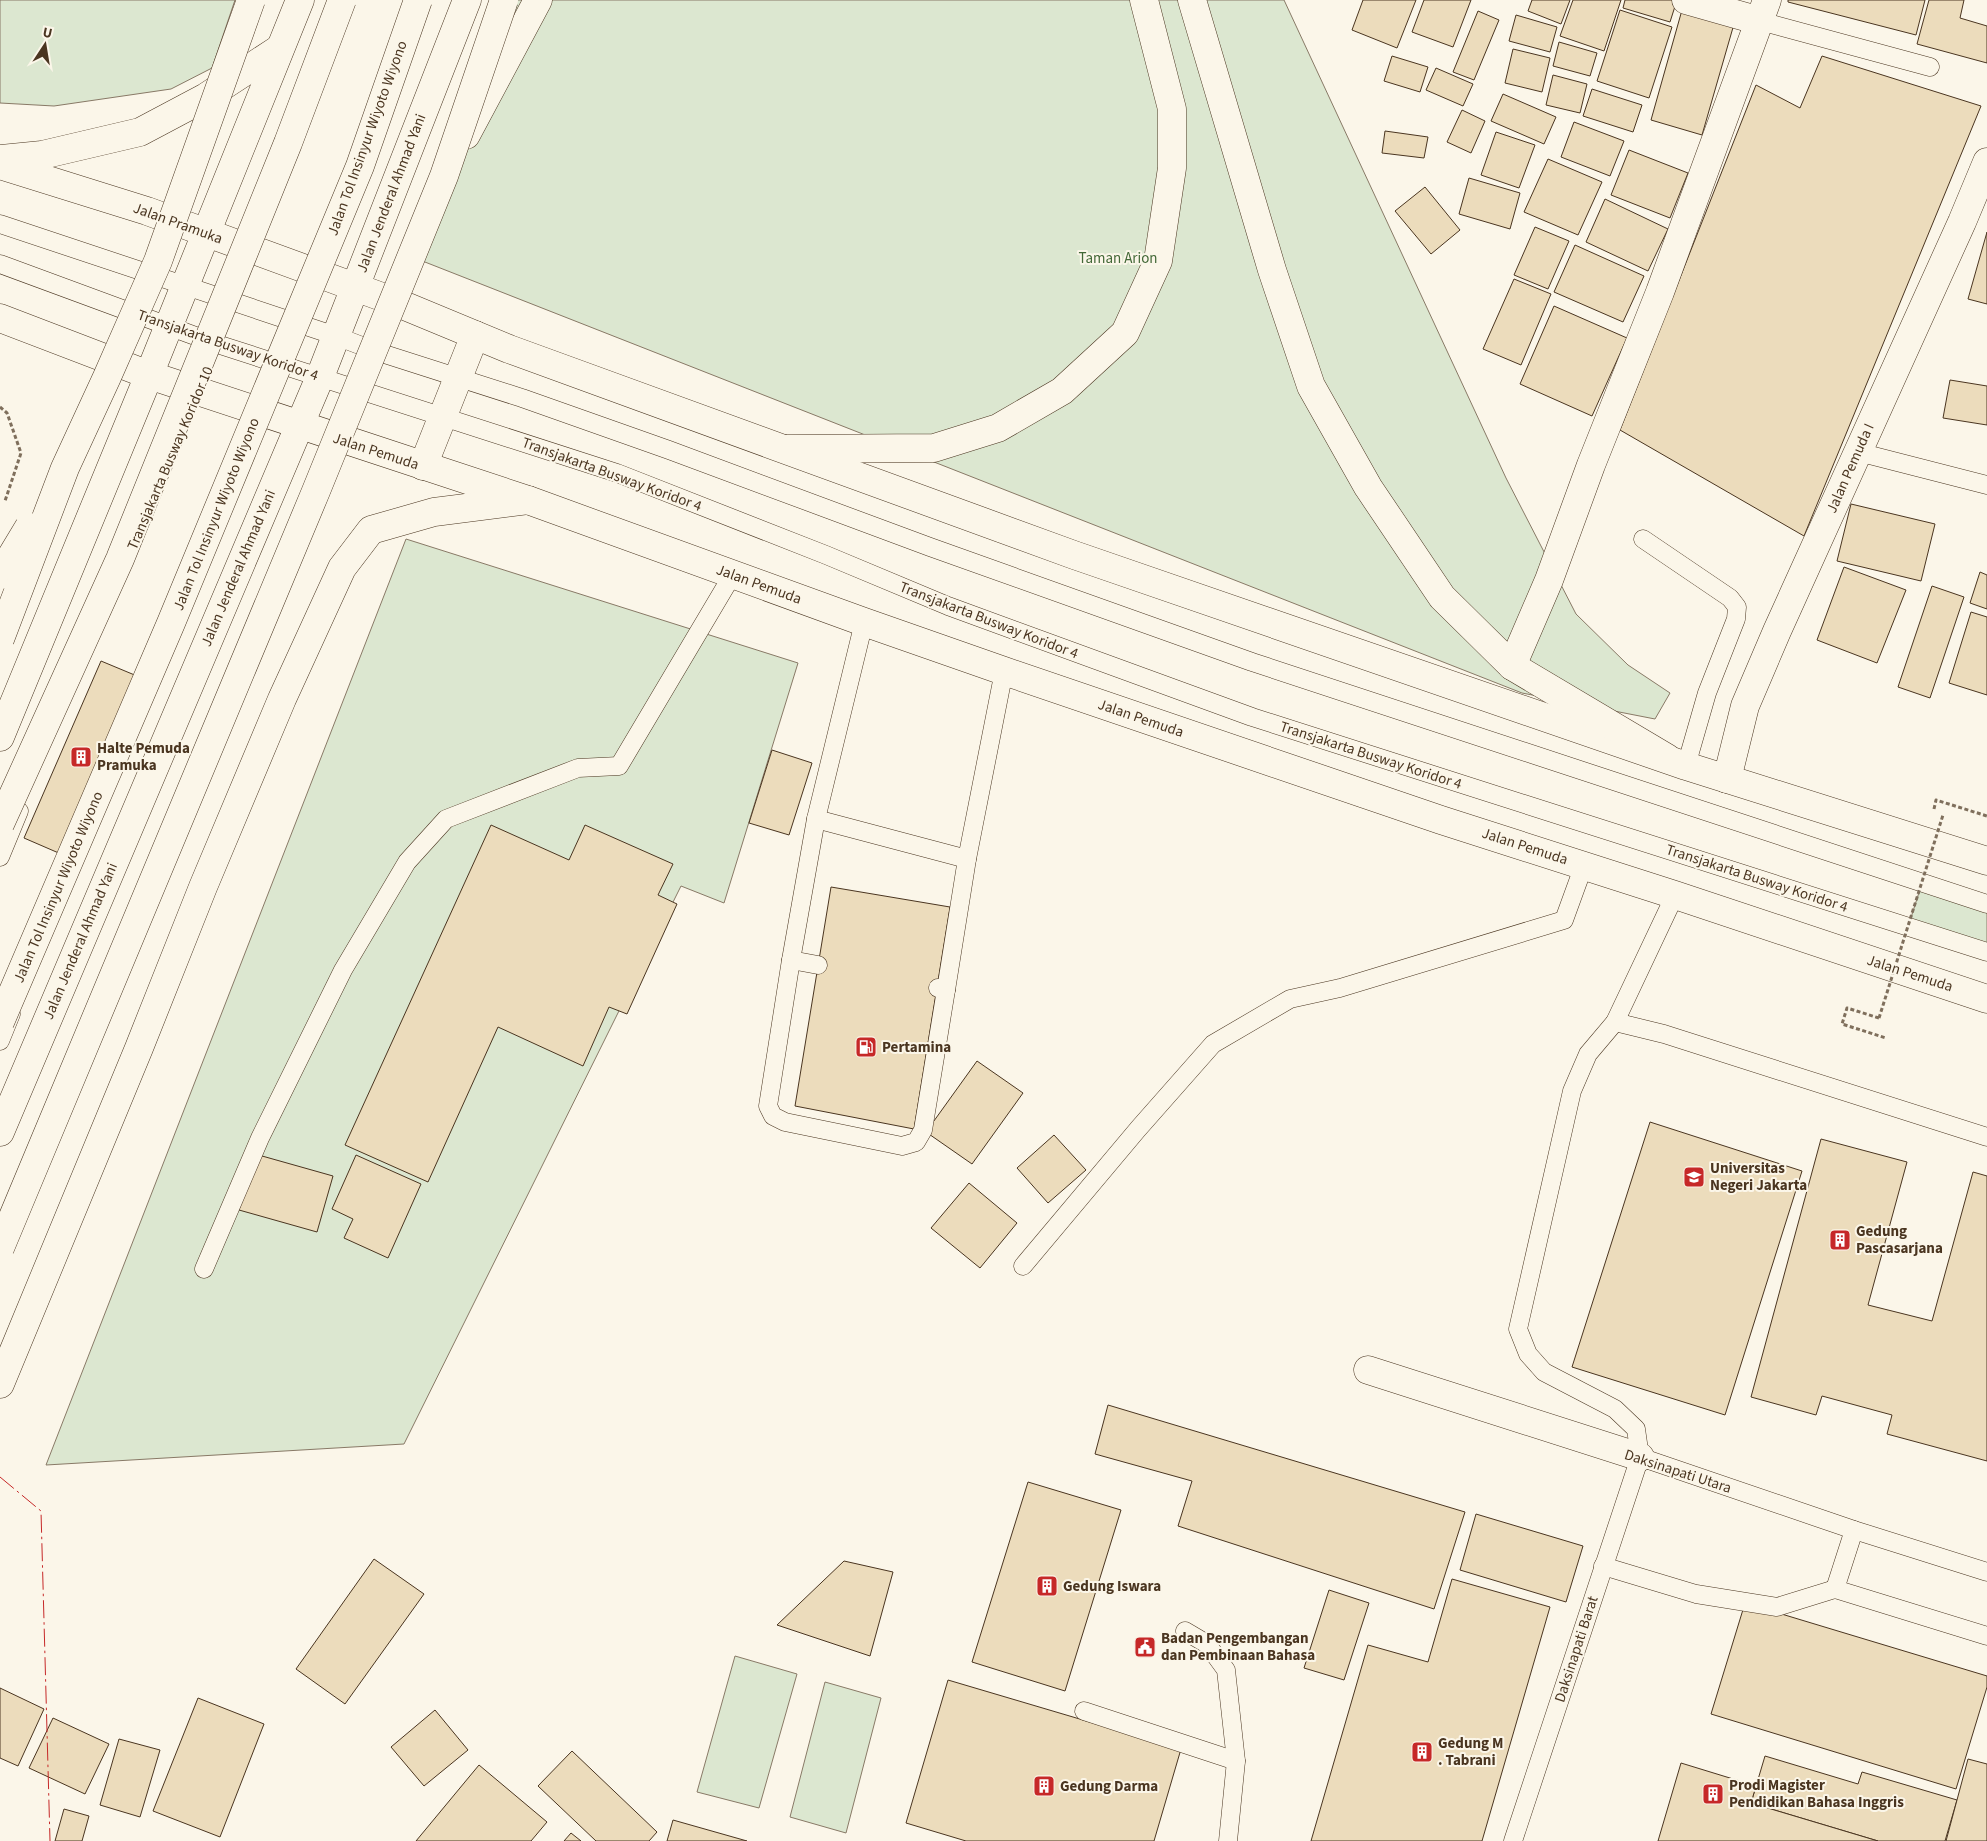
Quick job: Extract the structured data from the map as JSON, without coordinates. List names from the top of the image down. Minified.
{"streets":{"main road":["Jalan Tol Insinyur Wiyoto Wiyono","Jalan Jenderal Ahmad Yani","Jalan Pramuka","Jalan Pemuda","Jalan Pemuda I","Daksinapati Utara"],"lane":["Transjakarta Busway Koridor 4","Transjakarta Busway Koridor 10","Daksinapati Barat"]},"crossings":[["Jalan Jenderal Ahmad Yani","Jalan Pramuka"],["Jalan Jenderal Ahmad Yani","Transjakarta Busway Koridor 4"],["Jalan Jenderal Ahmad Yani","Jalan Pemuda"],["Jalan Pramuka","Transjakarta Busway Koridor 10"],["Transjakarta Busway Koridor 4","Transjakarta Busway Koridor 10"],["Daksinapati Utara","Daksinapati Barat"]],"parks":["Taman Arion"],"places":{"building":["Halte Pemuda Pramuka","Gedung Pascasarjana","Gedung Iswara","Gedung M . Tabrani","Gedung Darma","Prodi Magister Pendidikan Bahasa Inggris"],"fuel station":["Pertamina"],"school or university":["Universitas Negeri Jakarta"],"public building":["Badan Pengembangan dan Pembinaan Bahasa"]},"north":"top"}
